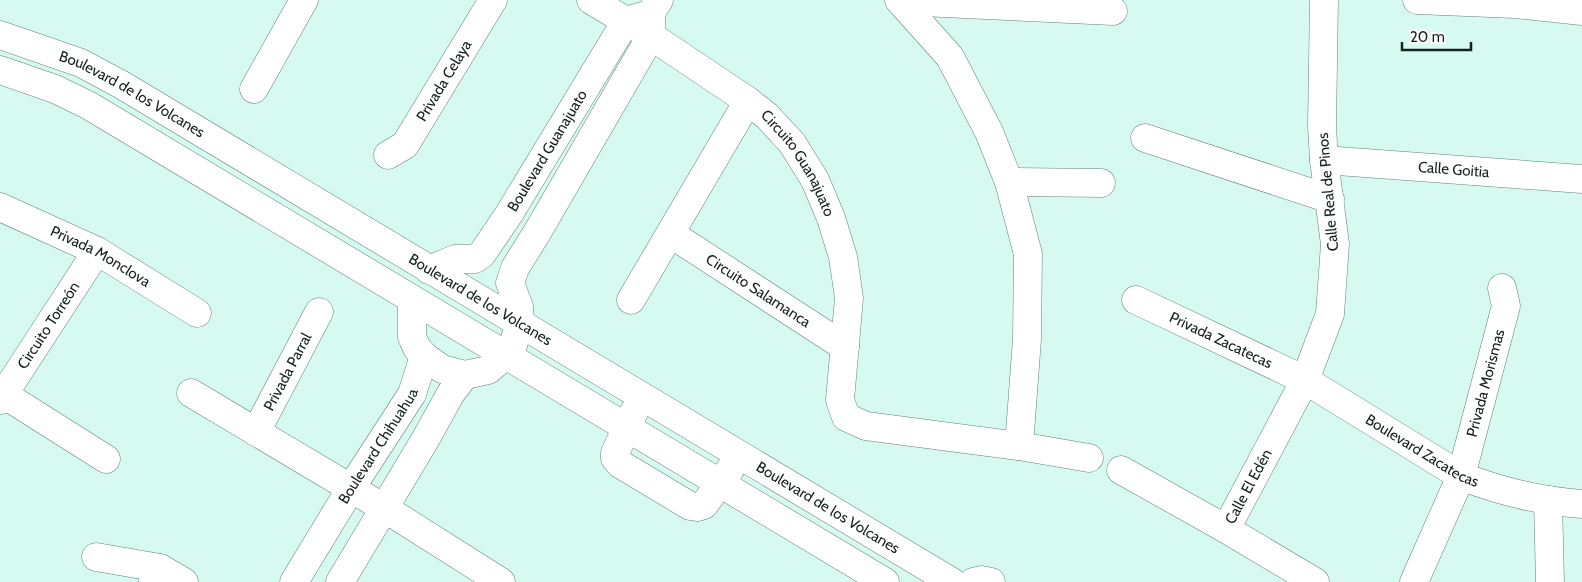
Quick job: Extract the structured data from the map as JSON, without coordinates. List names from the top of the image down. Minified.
{"streets":{"street":["Privada Celaya","Boulevard de los Volcanes","Boulevard Guanajuato","Circuito Guanajuato","Calle Goitia","Calle Real de Pinos","Privada Monclova","Circuito Salamanca","Circuito Torreón","Privada Zacatecas","Privada Parral","Privada Morismas","Boulevard Chihuahua","Boulevard Zacatecas","Calle El Edén"]},"crossings":[["Boulevard Guanajuato","Circuito Guanajuato"],["Circuito Guanajuato","Circuito Salamanca"],["Calle Goitia","Calle Real de Pinos"],["Calle Real de Pinos","Privada Zacatecas"],["Calle Real de Pinos","Boulevard Zacatecas"],["Calle Real de Pinos","Calle El Edén"],["Privada Monclova","Circuito Torreón"],["Privada Zacatecas","Boulevard Zacatecas"],["Privada Zacatecas","Calle El Edén"],["Privada Morismas","Boulevard Zacatecas"],["Boulevard Zacatecas","Calle El Edén"]],"scale_bar":"20 m"}
